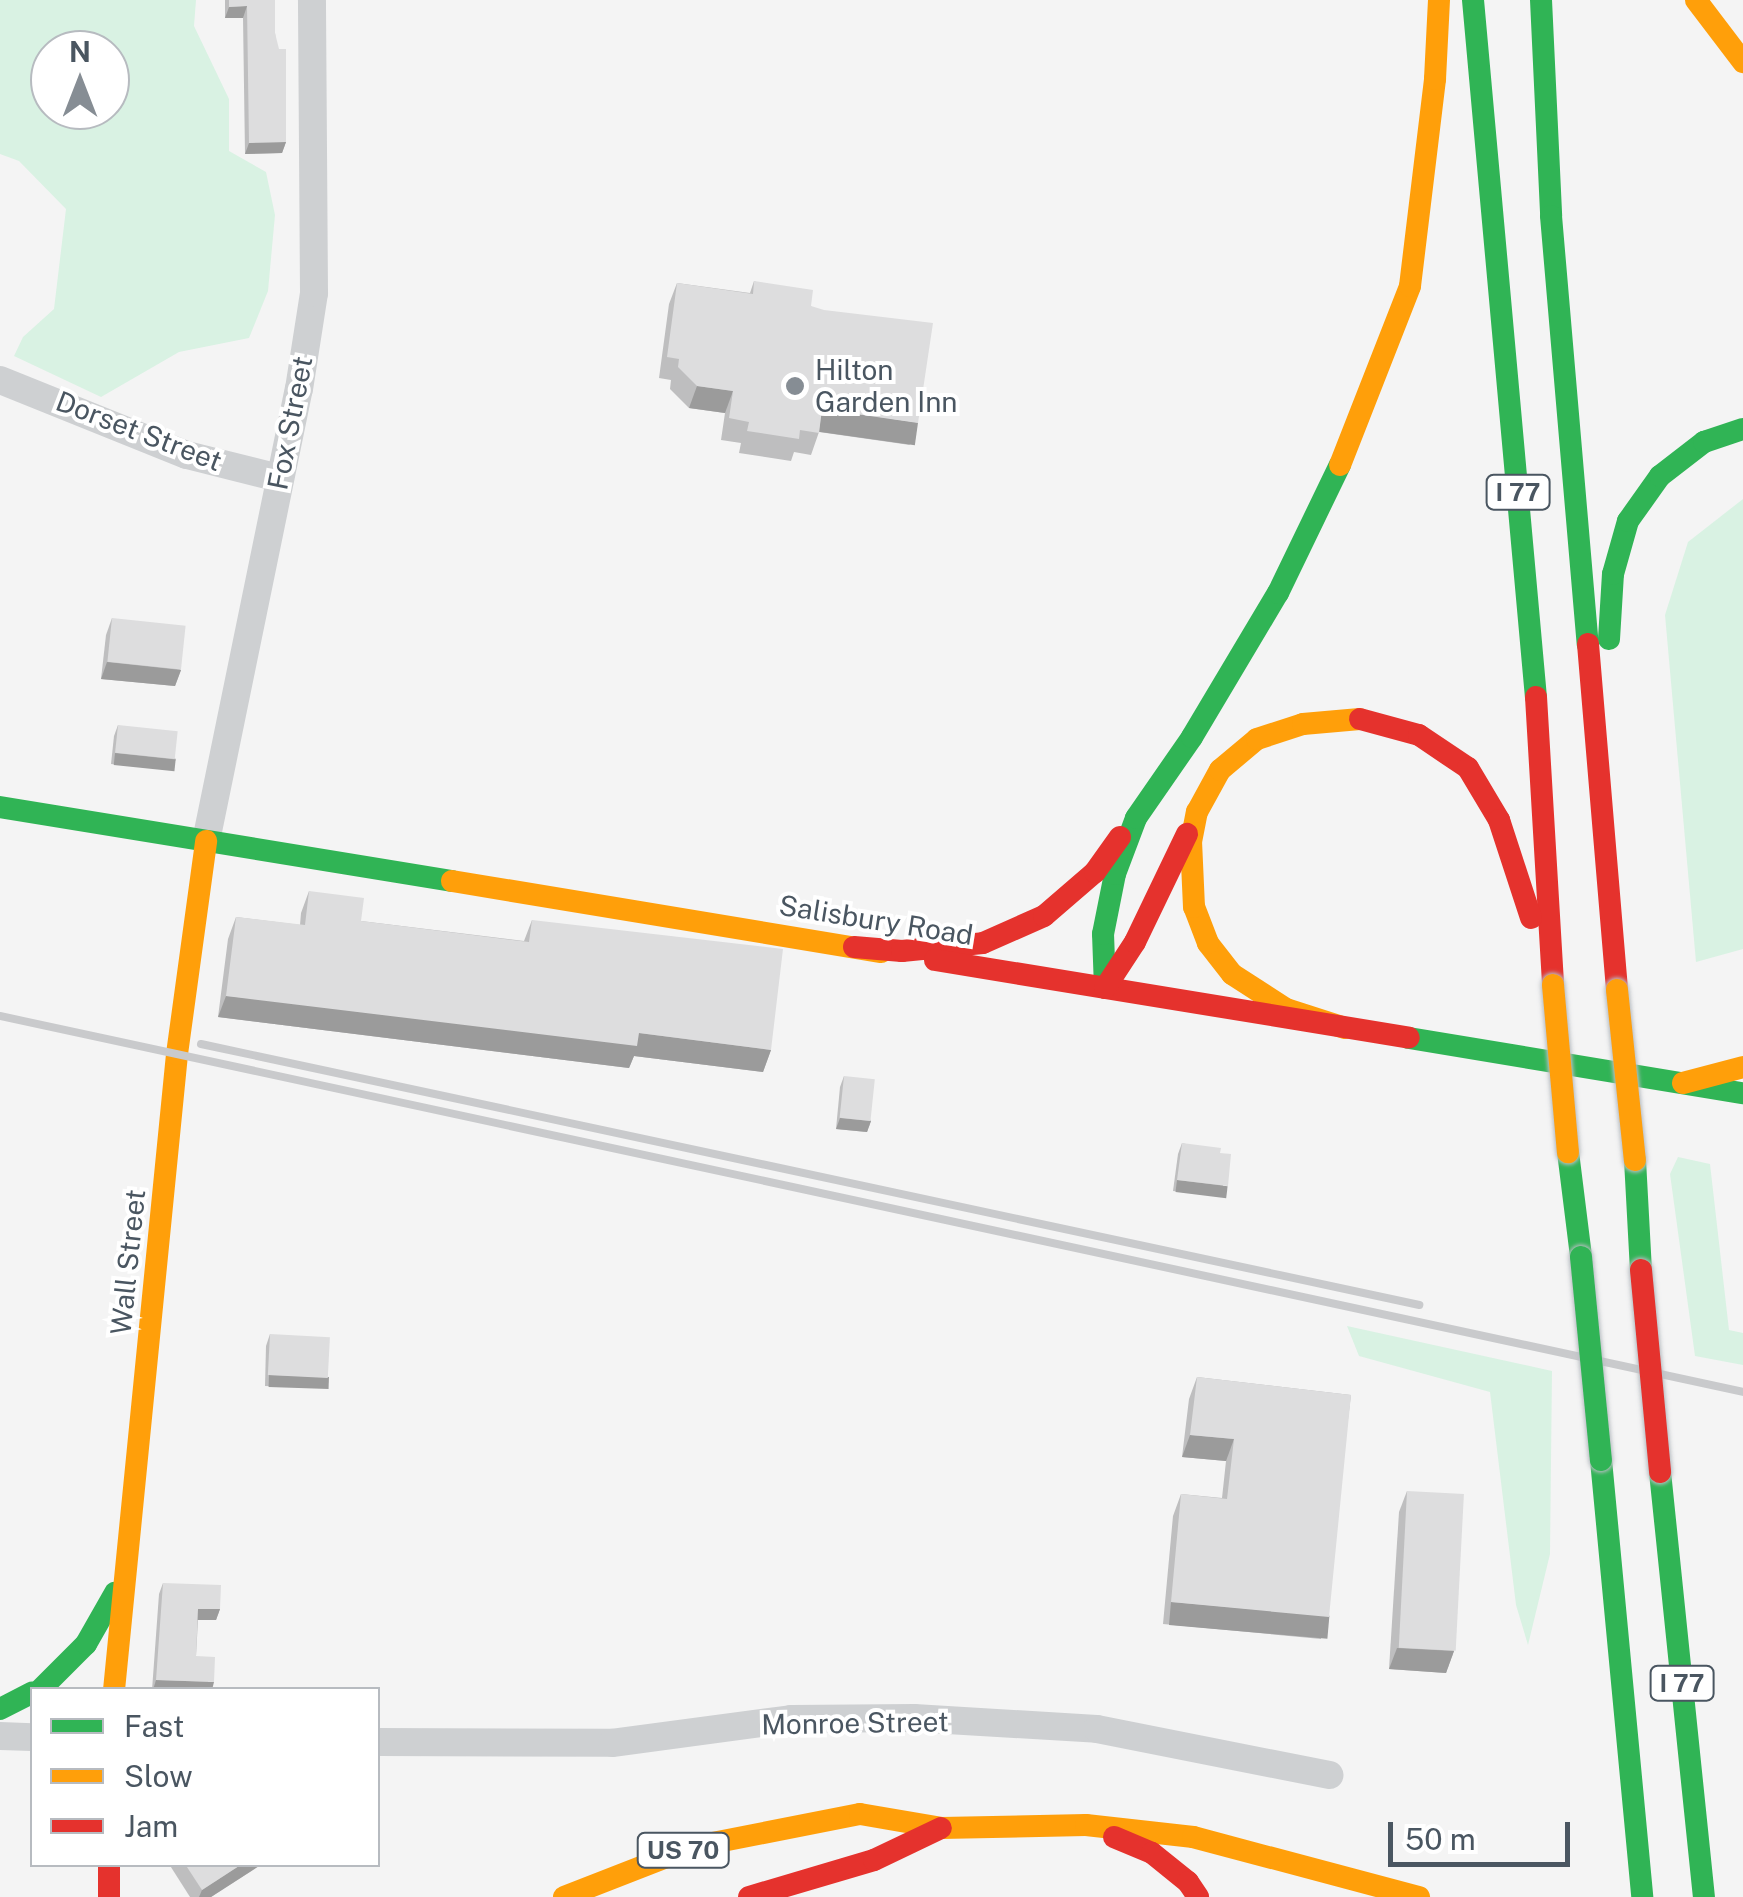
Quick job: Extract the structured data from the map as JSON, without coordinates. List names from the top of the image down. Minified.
{"streets":{"main road":["I 77","Salisbury Road","Wall Street","US 70"],"street":["Fox Street","Dorset Street","Monroe Street"]},"crossings":[["Fox Street","Dorset Street"],["Fox Street","Salisbury Road"],["Fox Street","Wall Street"],["Salisbury Road","Wall Street"]],"places":["Hilton Garden Inn"],"legend":["Fast","Slow","Jam"],"scale_bar":"50 m","north":"top"}
